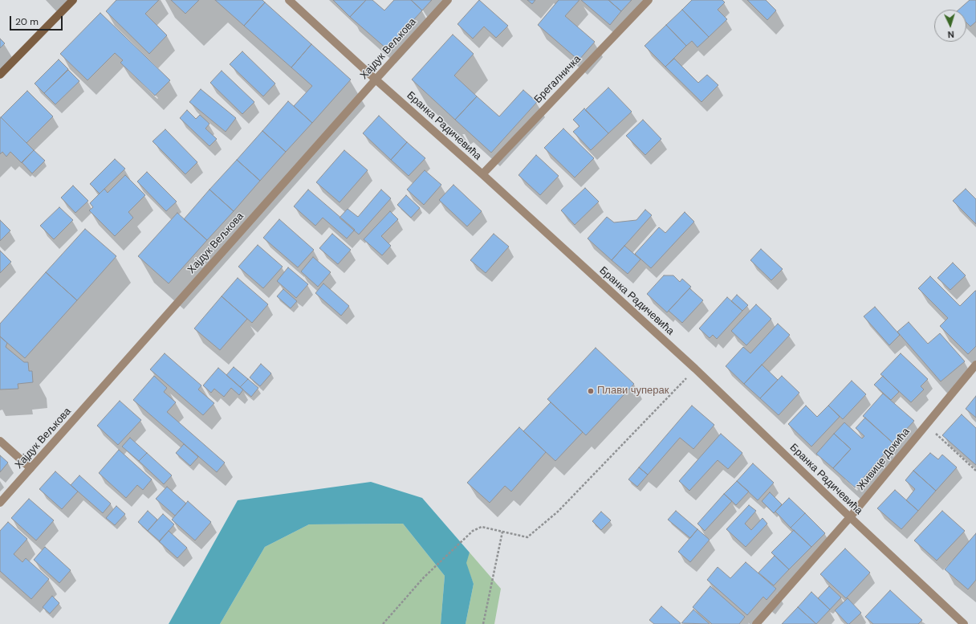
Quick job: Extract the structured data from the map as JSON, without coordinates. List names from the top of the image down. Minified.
{"streets":{"street":["Хајдук Вељкова","Брегалничка","Бранка Радичевића","Живице Докића"]},"crossings":[["Хајдук Вељкова","Бранка Радичевића"],["Брегалничка","Бранка Радичевића"],["Бранка Радичевића","Живице Докића"]],"places":["Плави чуперак"],"scale_bar":"20 m","north":"bottom"}
